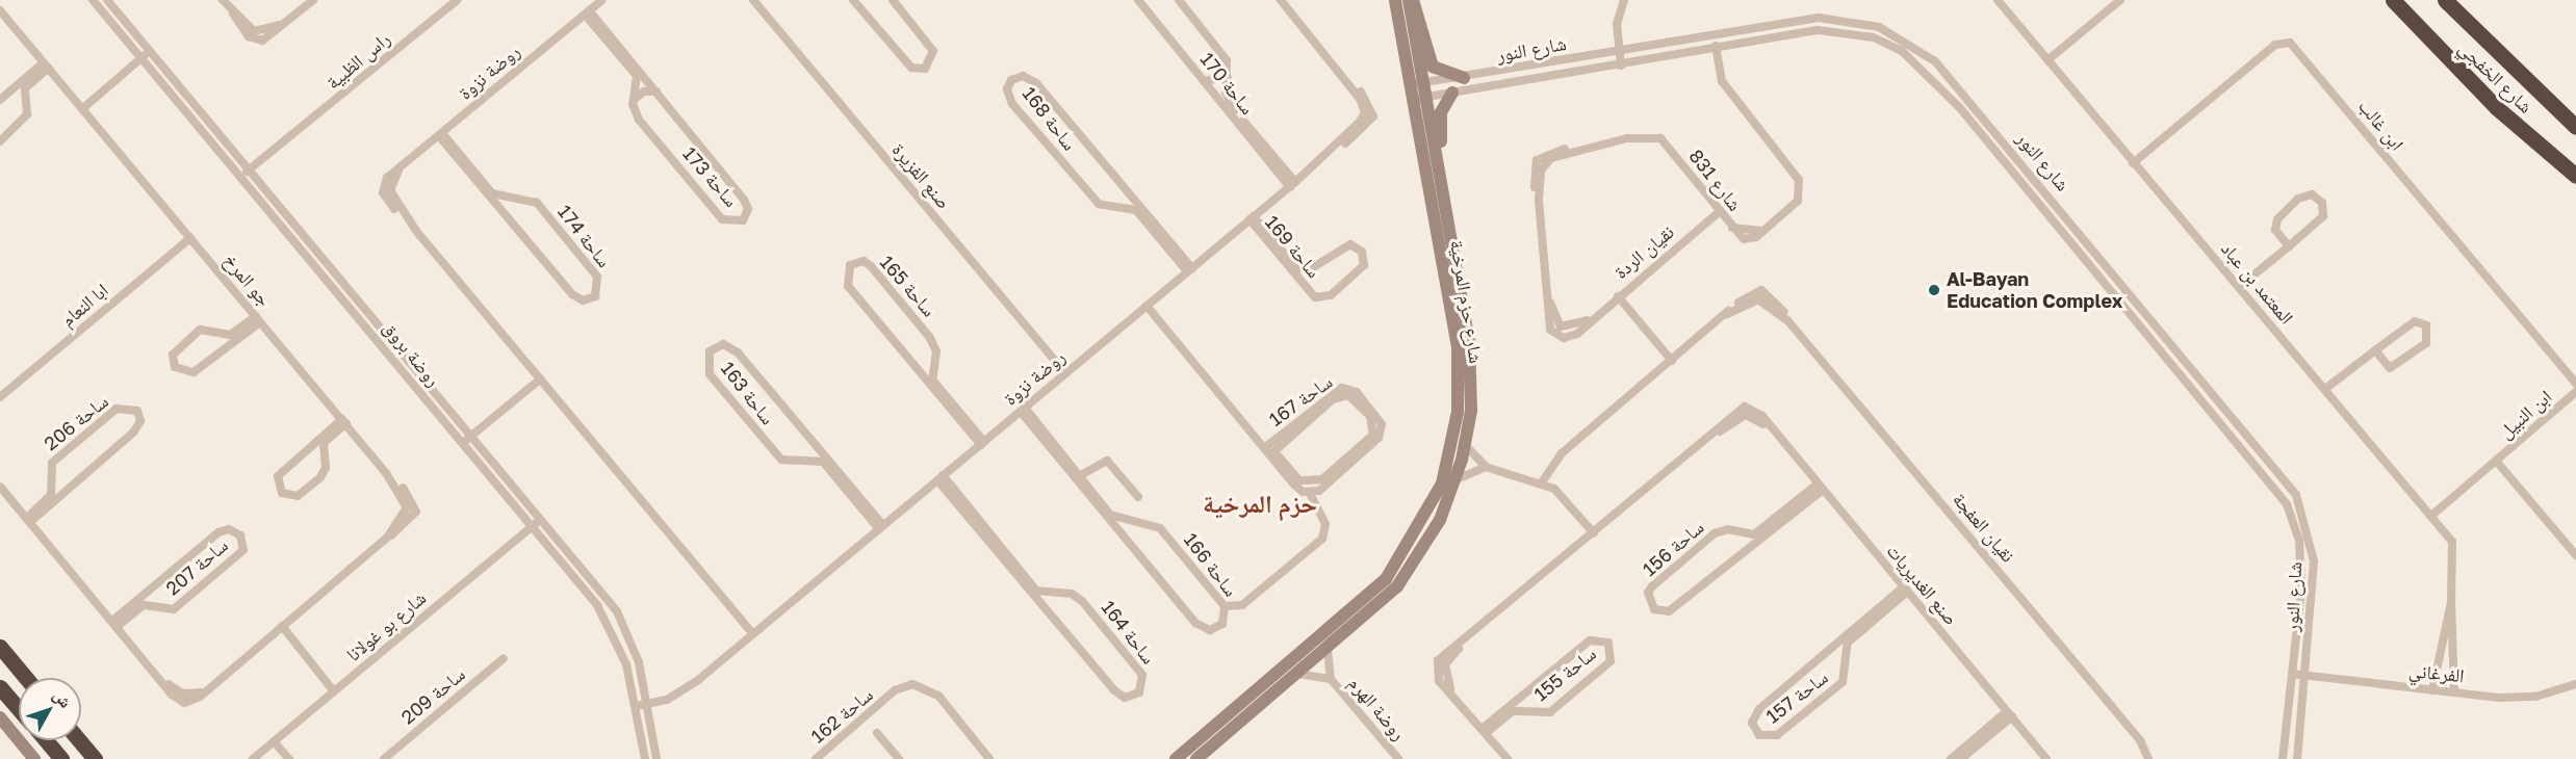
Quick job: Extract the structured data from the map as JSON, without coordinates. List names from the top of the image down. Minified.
{"streets":{"highway":["شارع الخفجي"],"street":["شارع النور","راس الظبية","روضة نزوة","ساحة 170","ساحة 168","ابن غالب","صنع الفزيرة","ساحة 173","شارع 831","ساحة 174","ساحة 169","نقيان الردة","جو المرخ","المعتمد بن عباد","ساحة 165","شارع حزم المرخية","ابا النعام","روضة بروق","ساحة 163","ساحة 167","ابن النبيل","ساحة 206","نقيان العفجة","ساحة 156","ساحة 166","ساحة 207","صنع الغديريات","شارع بو غولانا","ساحة 164","الفرغاني","ساحة 155","ساحة 209","ساحة 157","روضة الهرم","ساحة 162"]},"crossings":[["شارع النور","شارع 831"],["شارع النور","شارع حزم المرخية"],["شارع النور","الفرغاني"],["راس الظبية","روضة بروق"],["روضة نزوة","ساحة 170"],["روضة نزوة","ساحة 168"],["روضة نزوة","صنع الفزيرة"],["روضة نزوة","ساحة 173"],["روضة نزوة","ساحة 174"],["روضة نزوة","ساحة 169"],["روضة نزوة","ساحة 165"],["روضة نزوة","روضة بروق"],["روضة نزوة","ساحة 163"],["روضة نزوة","ساحة 167"],["روضة نزوة","ساحة 166"],["روضة نزوة","ساحة 164"],["ابن غالب","المعتمد بن عباد"],["شارع 831","نقيان الردة"],["جو المرخ","ابا النعام"],["جو المرخ","ساحة 206"],["جو المرخ","ساحة 207"],["المعتمد بن عباد","ابن النبيل"],["المعتمد بن عباد","الفرغاني"],["شارع حزم المرخية","روضة الهرم"],["روضة بروق","شارع بو غولانا"],["ساحة 167","ساحة 166"],["ساحة 156","صنع الغديريات"],["صنع الغديريات","ساحة 155"],["صنع الغديريات","ساحة 157"]],"districts":["حزم المرخية"],"places":["Al-Bayan Education Complex"],"north":"top right"}
